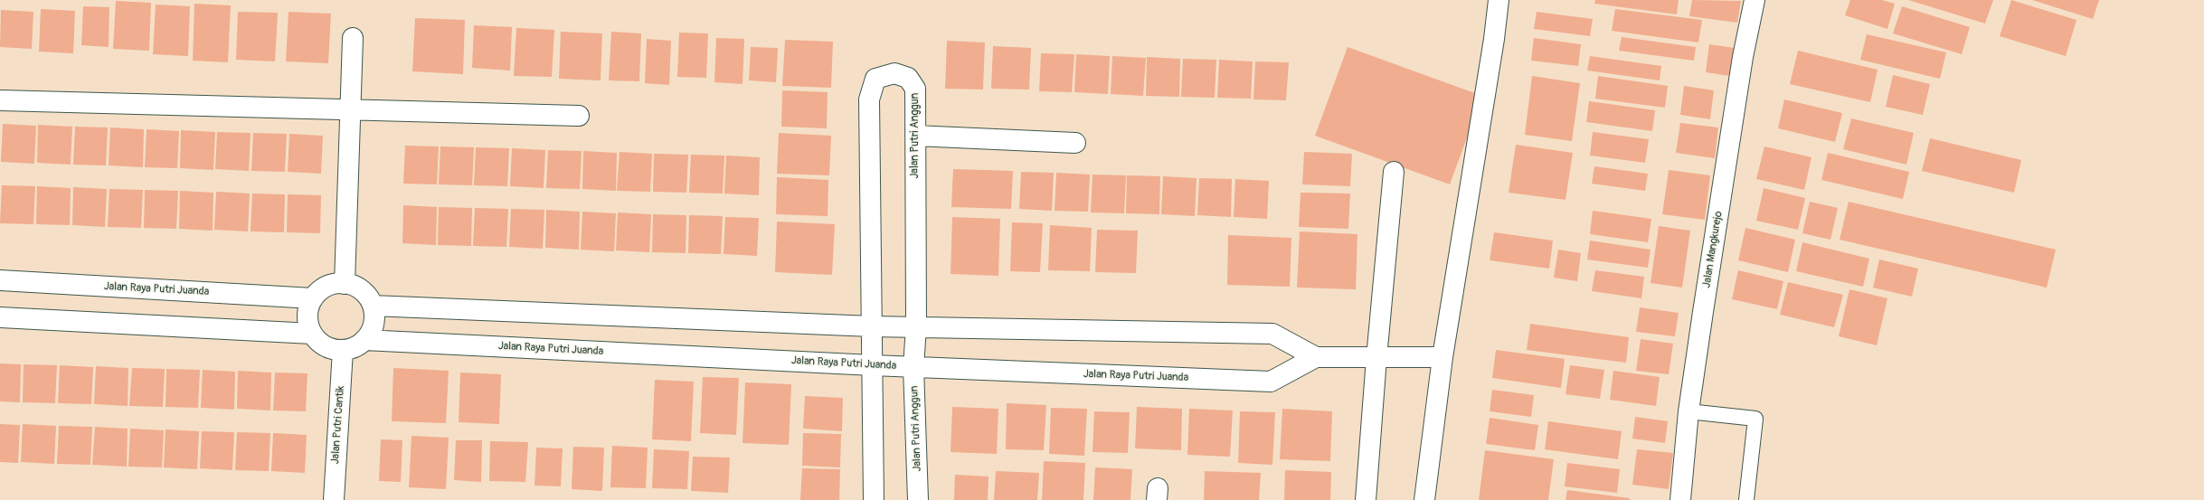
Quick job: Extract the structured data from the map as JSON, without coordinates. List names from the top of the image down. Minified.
{"streets":{"street":["Jalan Putri Anggun","Jalan Mangkurejo","Jalan Raya Putri Juanda","Jalan Putri Cantik"]},"crossings":[["Jalan Putri Anggun","Jalan Raya Putri Juanda"],["Jalan Raya Putri Juanda","Jalan Putri Cantik"]]}
